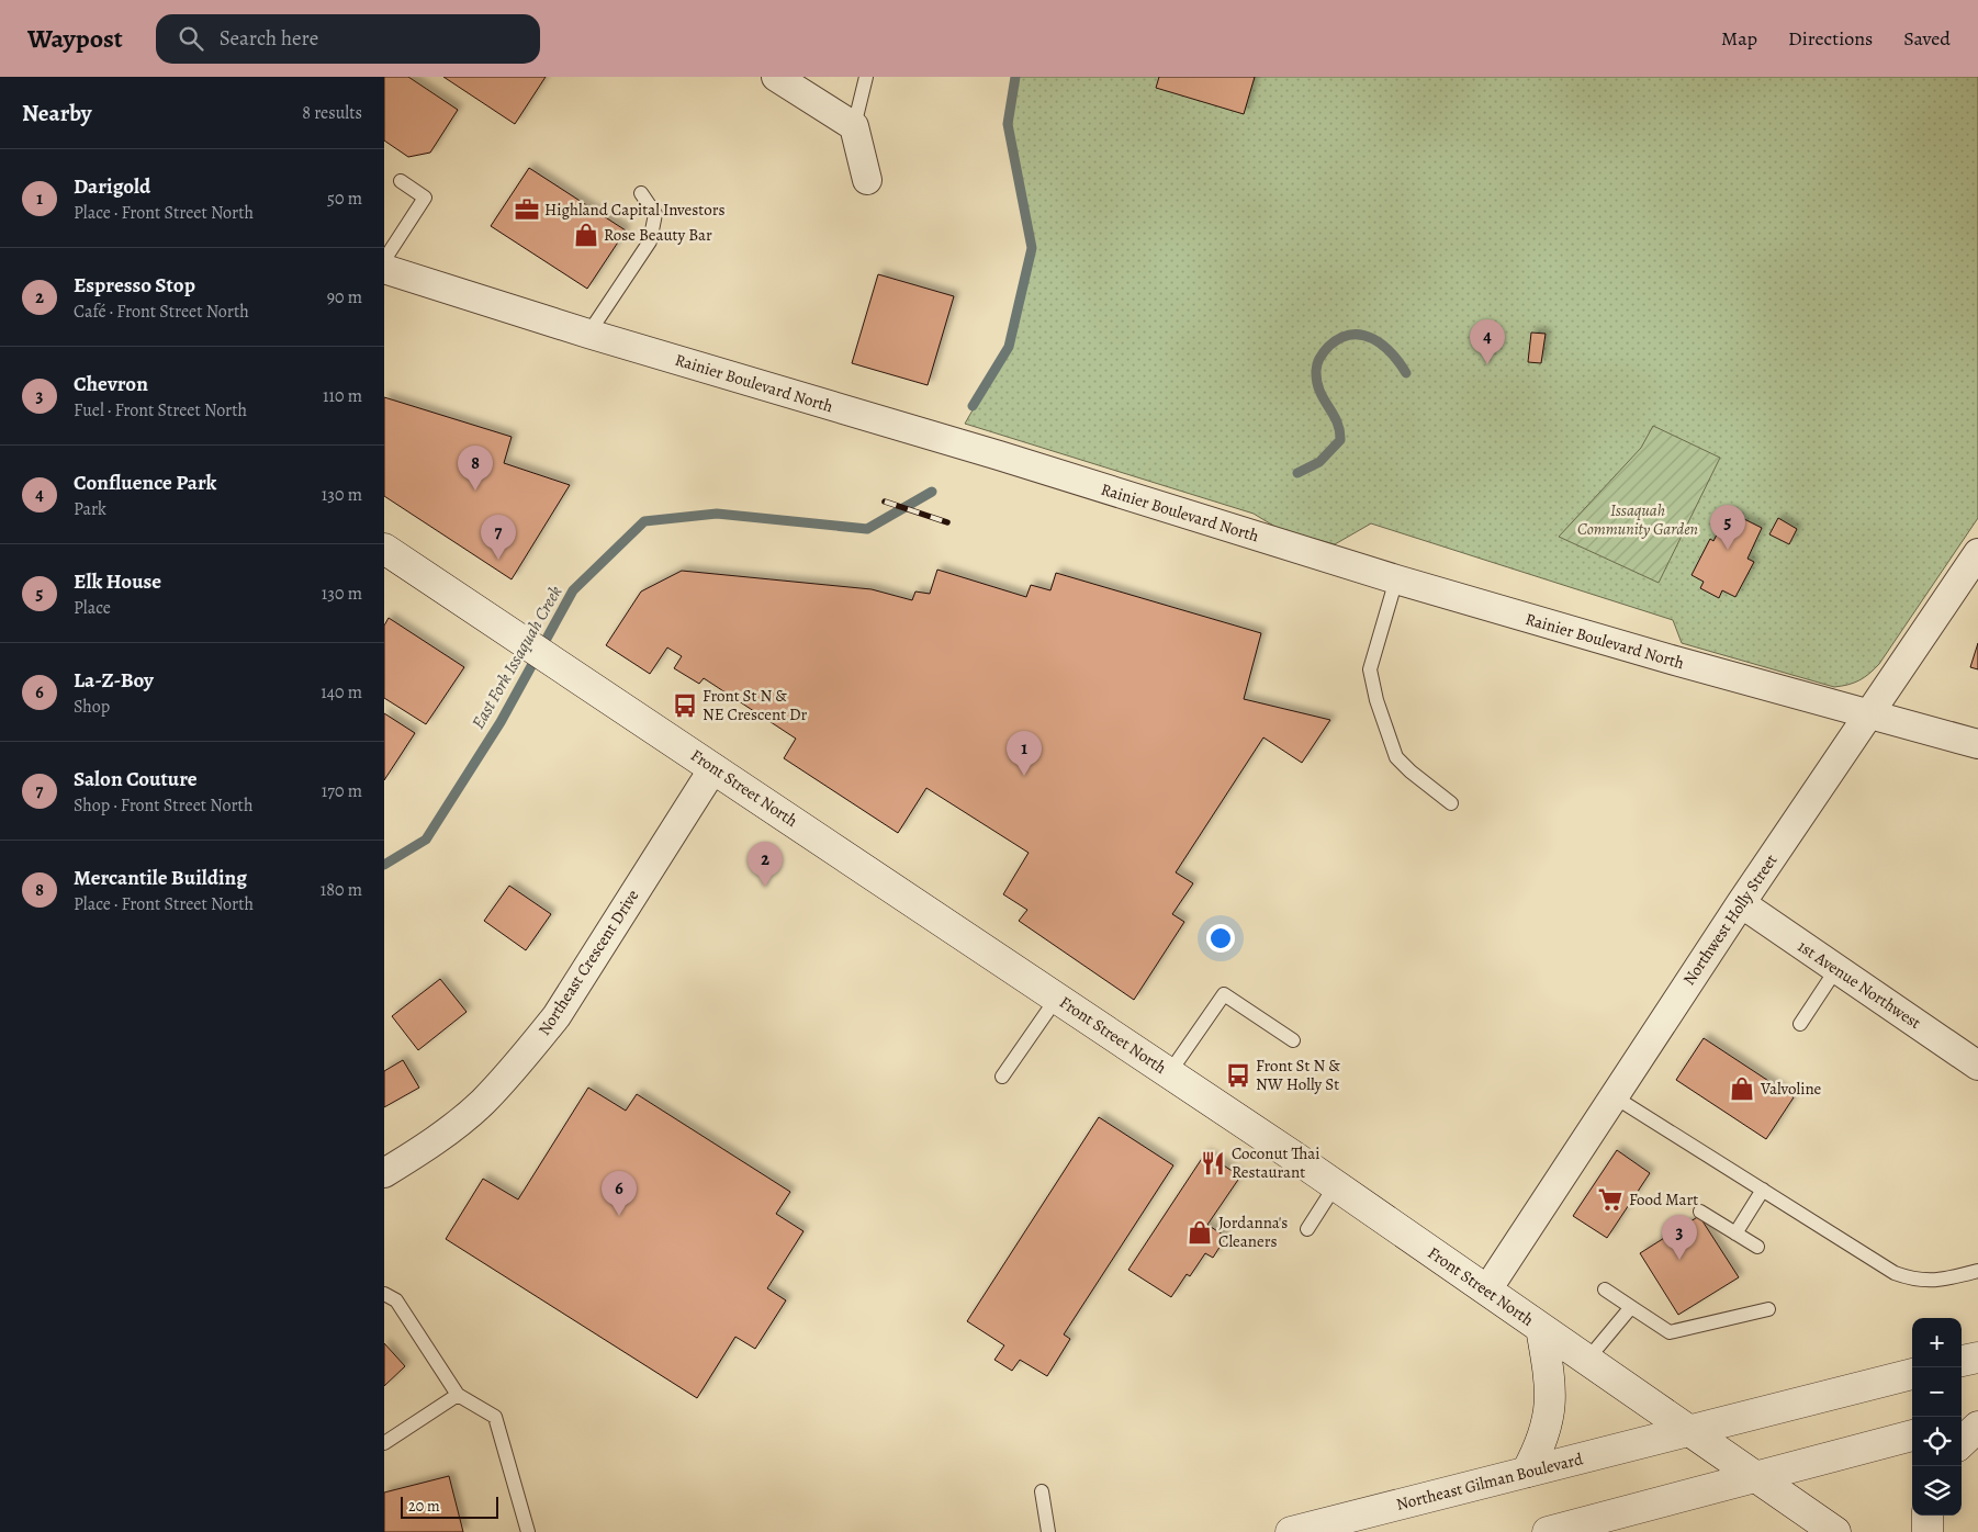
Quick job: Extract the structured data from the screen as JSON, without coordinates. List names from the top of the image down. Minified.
{"streets":{"main road":["Front Street North","Northeast Gilman Boulevard"],"street":["Rainier Boulevard North","Northwest Holly Street","Northeast Crescent Drive","1st Avenue Northwest"]},"crossings":[["Rainier Boulevard North","Northwest Holly Street"],["Front Street North","Northwest Holly Street"],["Front Street North","Northeast Crescent Drive"],["Front Street North","Northeast Gilman Boulevard"],["Northwest Holly Street","1st Avenue Northwest"]],"water":["East Fork Issaquah Creek"],"parks":["Issaquah Community Garden"],"places":{"office":["Highland Capital Investors"],"shop":["Rose Beauty Bar","Valvoline","Jordanna's Cleaners"],"bus stop":["Front St N & NE Crescent Dr","Front St N & NW Holly St"],"restaurant":["Coconut Thai Restaurant"],"supermarket":["Food Mart"]},"scale_bar":"20 m","page":{"header":"Waypost","search":"Search here","nav":["Map","Directions","Saved"],"heading":["Nearby","8 results"],"list":[{"mark":"1","name":"Darigold","note":"Place · Front Street North","value":"50 m"},{"mark":"2","name":"Espresso Stop","note":"Café · Front Street North","value":"90 m"},{"mark":"3","name":"Chevron","note":"Fuel · Front Street North","value":"110 m"},{"mark":"4","name":"Confluence Park","note":"Park","value":"130 m"},{"mark":"5","name":"Elk House","note":"Place","value":"130 m"},{"mark":"6","name":"La-Z-Boy","note":"Shop","value":"140 m"},{"mark":"7","name":"Salon Couture","note":"Shop · Front Street North","value":"170 m"},{"mark":"8","name":"Mercantile Building","note":"Place · Front Street North","value":"180 m"}],"pins":["4","8","5","7","1","2","6","3"],"map_buttons":["+","−"],"scale":"20 m"}}
